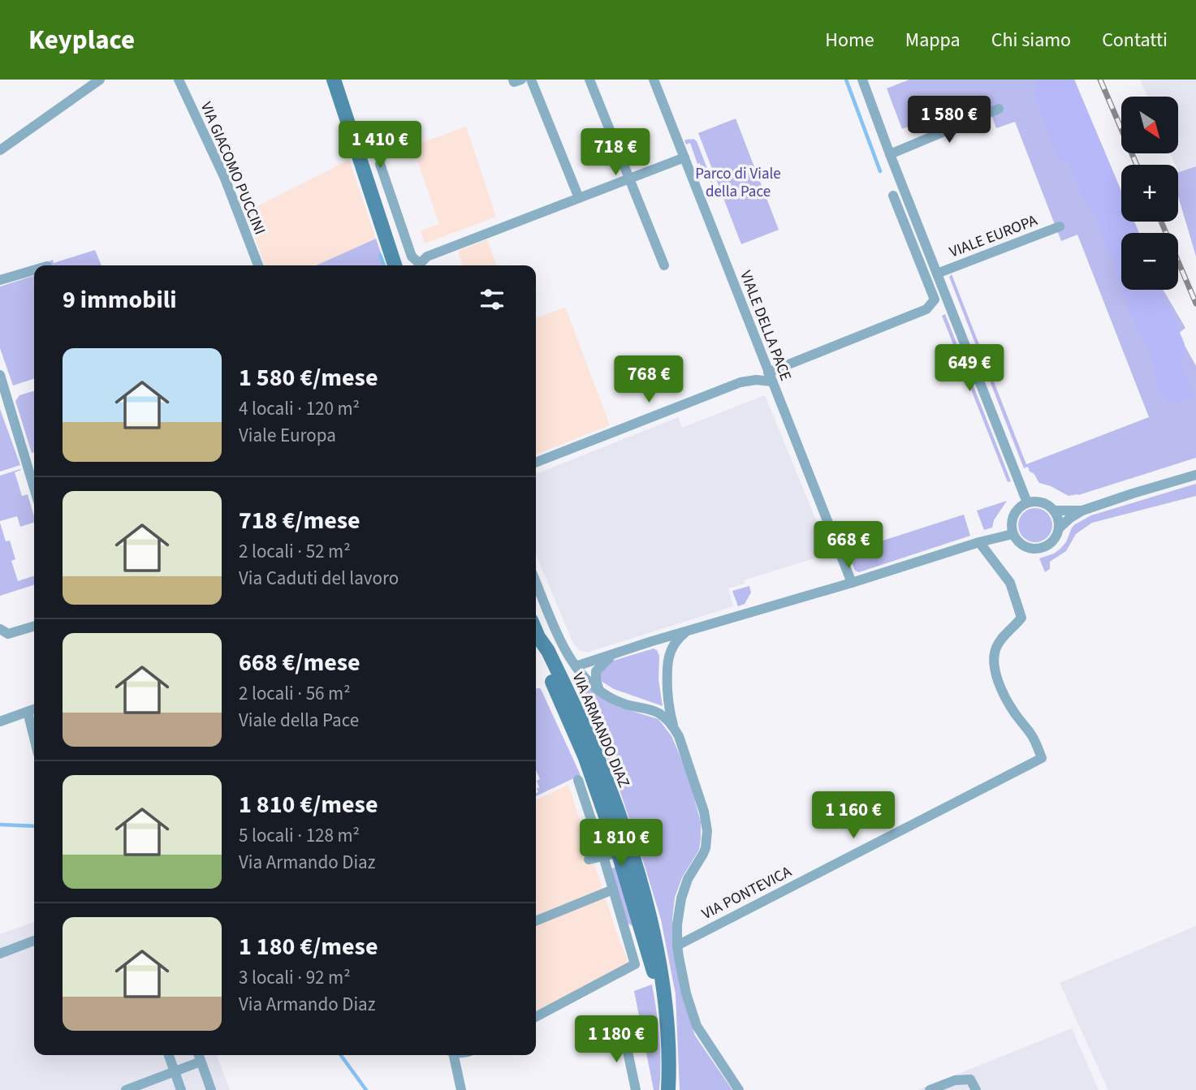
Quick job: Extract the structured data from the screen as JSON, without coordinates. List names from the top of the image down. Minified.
{"streets":{"main road":["VIA ARMANDO DIAZ"],"street":["VIA GIACOMO PUCCINI","VIALE EUROPA","VIALE DELLA PACE","VIA PONTEVICA"]},"crossings":[["VIA ARMANDO DIAZ","VIA PONTEVICA"]],"parks":["Parco di Viale della Pace"],"north":"bottom right","page":{"header":"Keyplace","nav":["Home","Mappa","Chi siamo","Contatti"],"price":["1 580 €","1 410 €","718 €","649 €","768 €","668 €","1 160 €","1 810 €","1 180 €"],"map_buttons":["+","−"],"heading":"9 immobili","list":[{"name":"1 580 €/mese","note":"4 locali · 120 m² · Viale Europa"},{"name":"718 €/mese","note":"2 locali · 52 m² · Via Caduti del lavoro"},{"name":"668 €/mese","note":"2 locali · 56 m² · Viale della Pace"},{"name":"1 810 €/mese","note":"5 locali · 128 m² · Via Armando Diaz"},{"name":"1 180 €/mese","note":"3 locali · 92 m² · Via Armando Diaz"}]}}
